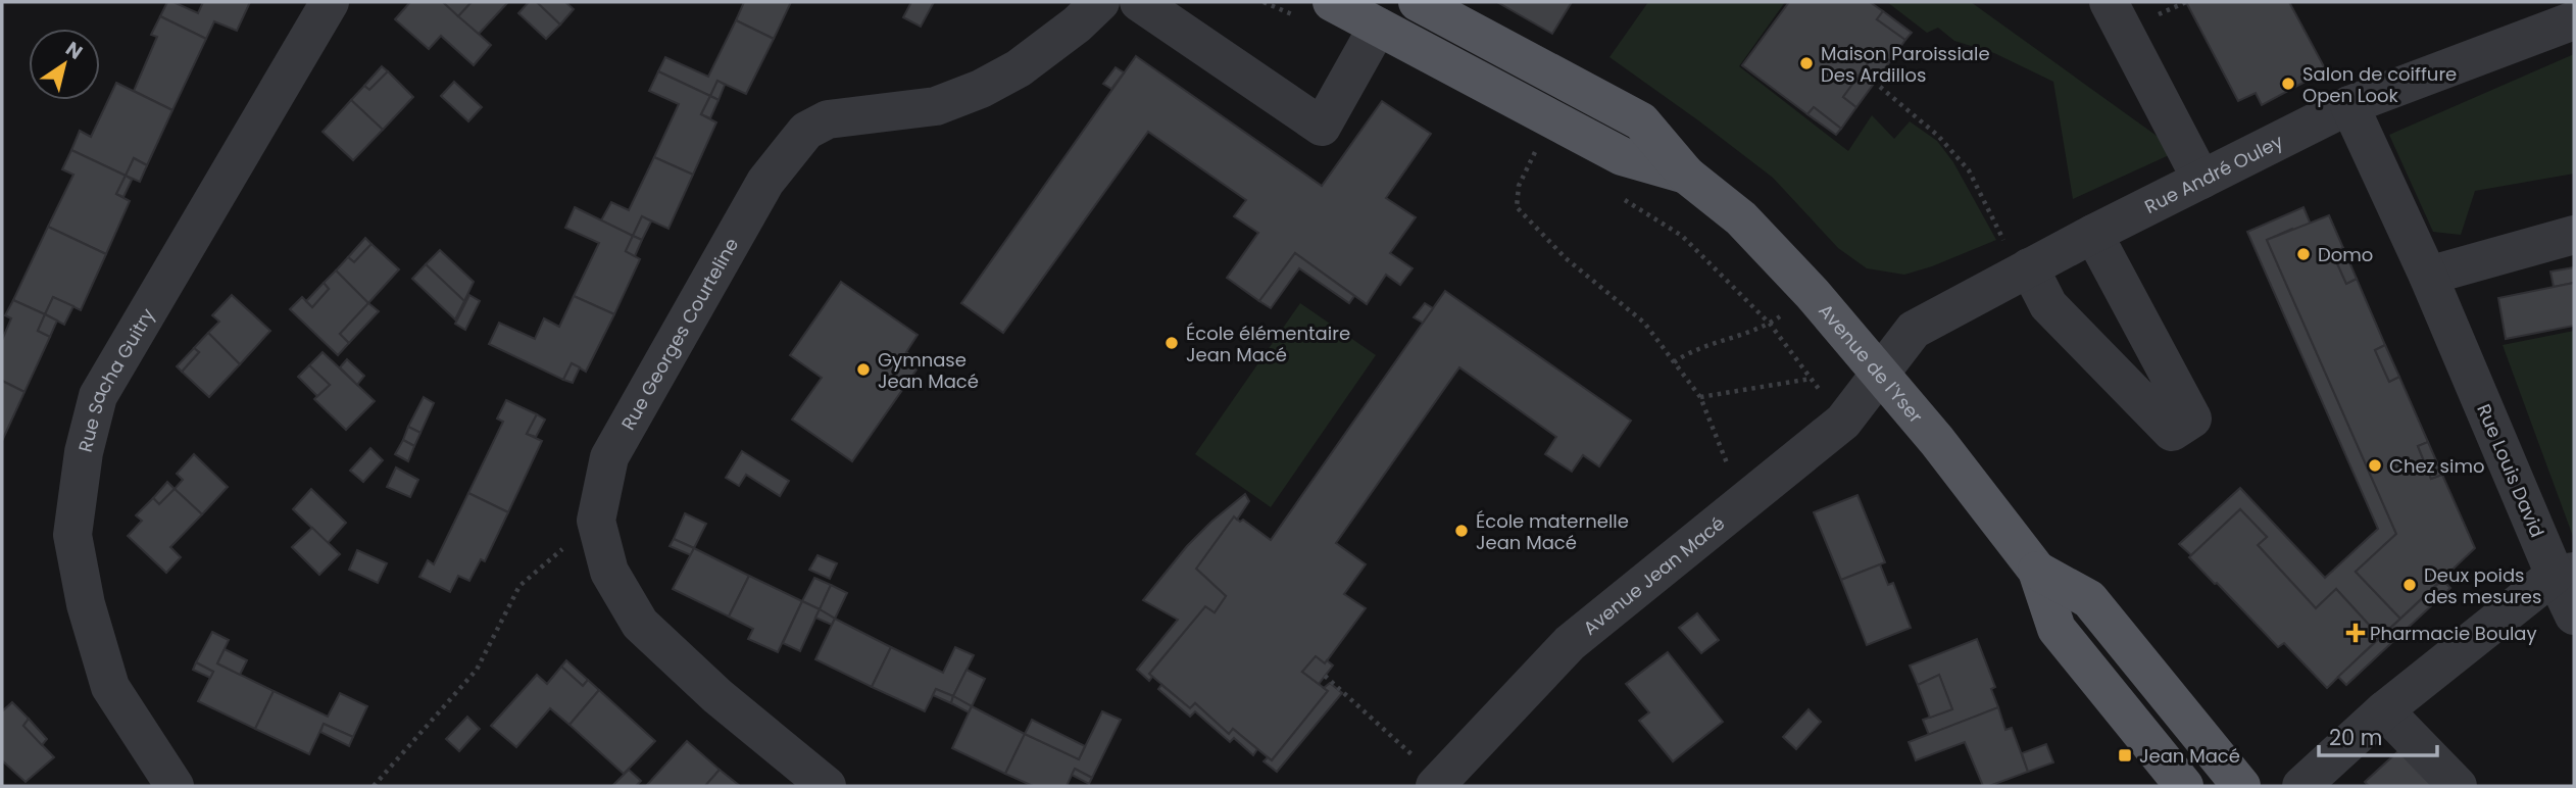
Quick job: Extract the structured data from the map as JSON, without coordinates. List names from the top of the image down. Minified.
{"streets":{"main road":["Avenue de l'Yser"],"street":["Rue André Ouley","Rue Georges Courteline","Rue Sacha Guitry","Rue Louis David","Avenue Jean Macé"]},"crossings":[["Rue André Ouley","Avenue de l'Yser"],["Rue André Ouley","Rue Louis David"],["Rue André Ouley","Avenue Jean Macé"],["Avenue de l'Yser","Avenue Jean Macé"]],"places":{"other":["Maison Paroissiale Des Ardillos","Salon de coiffure Open Look","Domo","École élémentaire Jean Macé","Gymnase Jean Macé","Chez simo","École maternelle Jean Macé","Deux poids des mesures"],"health":["Pharmacie Boulay"],"transit":["Jean Macé"]},"scale_bar":"20 m","north":"top right"}
